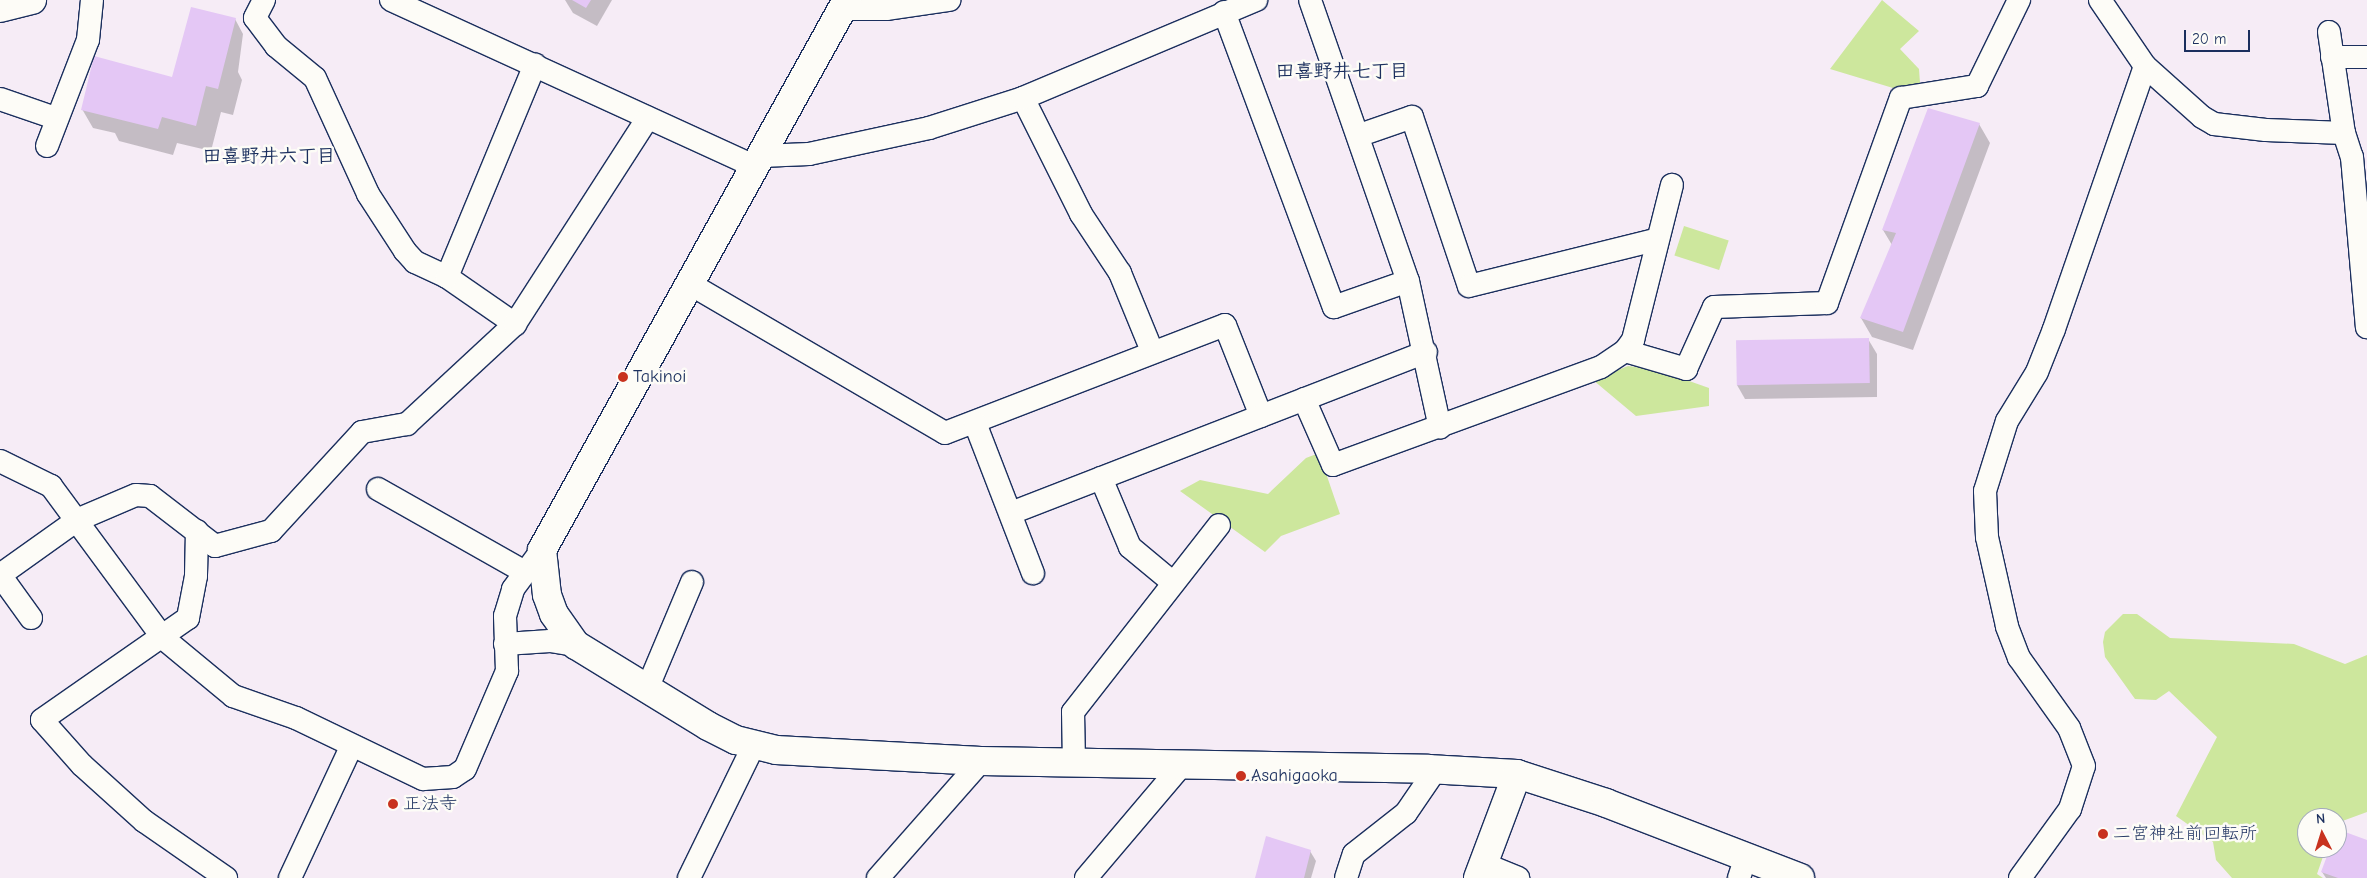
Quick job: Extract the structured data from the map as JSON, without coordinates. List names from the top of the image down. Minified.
{"districts":["田喜野井七丁目","田喜野井六丁目"],"places":["Takinoi","Asahigaoka","正法寺","二宮神社前回転所"],"scale_bar":"20 m","north":"top"}
